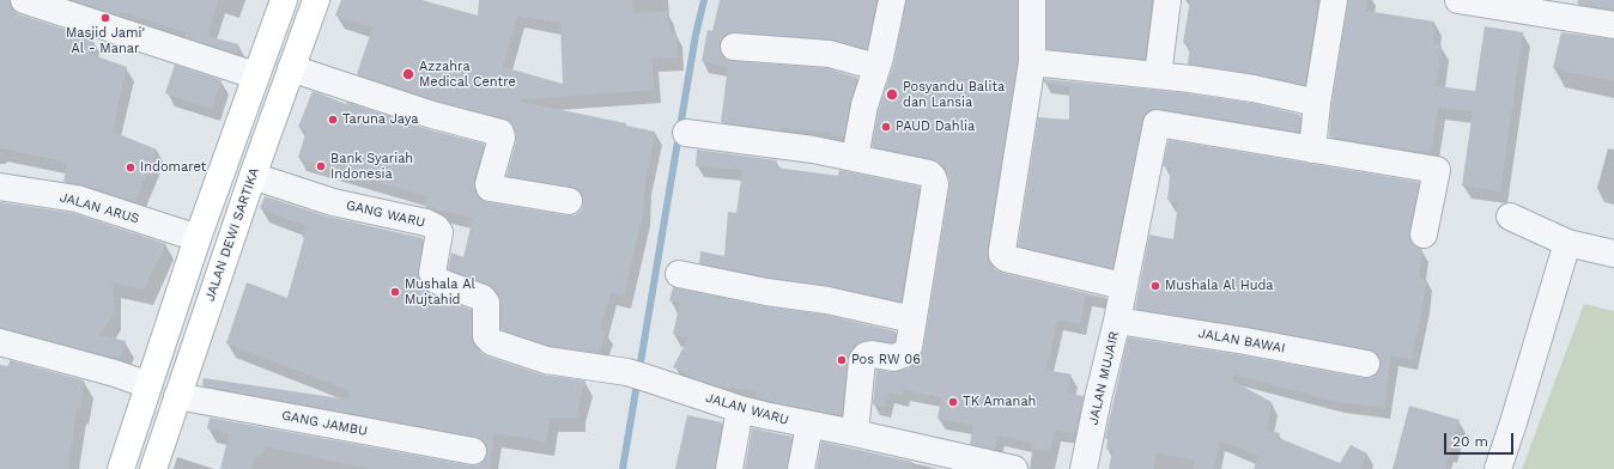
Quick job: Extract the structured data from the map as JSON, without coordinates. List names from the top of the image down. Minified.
{"streets":{"main road":["JALAN DEWI SARTIKA"],"street":["JALAN ARUS","GANG WARU","JALAN BAWAI","JALAN MUJAIR","JALAN WARU","GANG JAMBU"]},"crossings":[["GANG WARU","JALAN DEWI SARTIKA"],["GANG WARU","JALAN WARU"],["JALAN DEWI SARTIKA","GANG JAMBU"],["JALAN BAWAI","JALAN MUJAIR"]],"places":["Masjid Jami' Al - Manar","Azzahra Medical Centre","Posyandu Balita dan Lansia","Taruna Jaya","PAUD Dahlia","Bank Syariah Indonesia","Indomaret","Mushala Al Huda","Mushala Al Mujtahid","Pos RW 06","TK Amanah"],"scale_bar":"20 m"}
